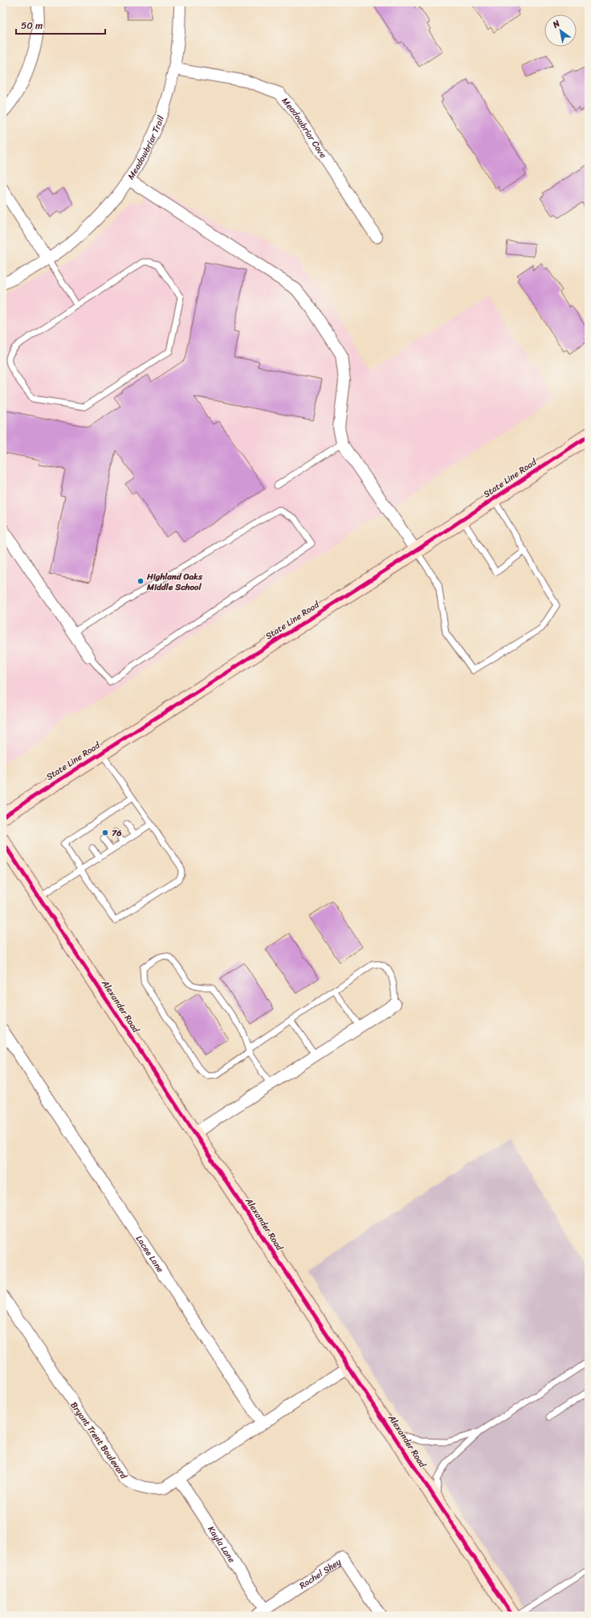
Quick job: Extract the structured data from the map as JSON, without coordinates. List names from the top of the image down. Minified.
{"streets":{"street":["Meadowbriar Cove","Meadowbriar Trail","State Line Road","Alexander Road","Lacee Lane","Bryant Trent Boulevard","Kayla Lane","Rachel Shey"]},"crossings":[["Meadowbriar Cove","Meadowbriar Trail"],["Alexander Road","Bryant Trent Boulevard"],["Lacee Lane","Bryant Trent Boulevard"],["Bryant Trent Boulevard","Kayla Lane"],["Kayla Lane","Rachel Shey"]],"places":["Highland Oaks Middle School","76"],"scale_bar":"50 m","north":"top left"}
